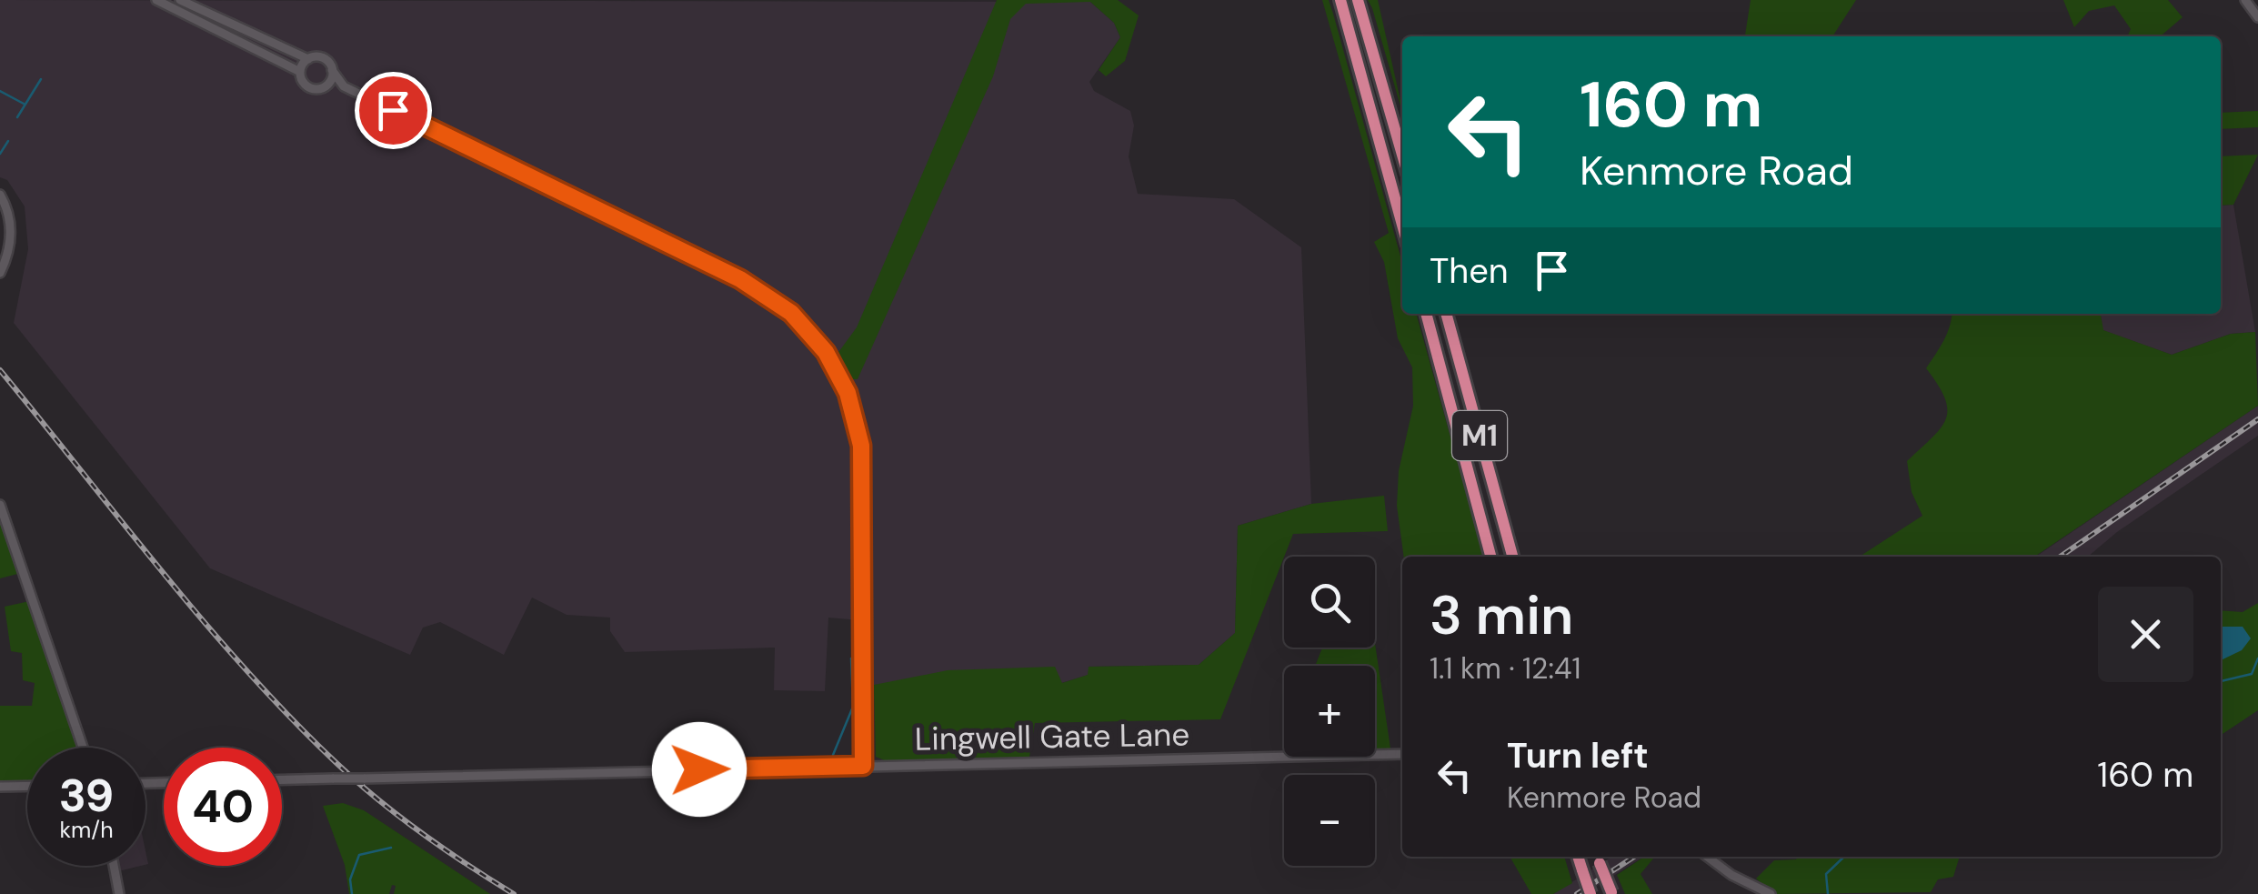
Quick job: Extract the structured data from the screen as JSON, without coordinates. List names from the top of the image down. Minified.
{"streets":{"highway":["M1"],"street":["Lingwell Gate Lane"]},"page":{"turn":["160 m","Kenmore Road"],"then":"Then","map_buttons":["+","−"],"heading":["3 min","1.1 km · 12:41"],"list":[{"name":"Turn left","note":"Kenmore Road","value":"160 m"}],"speed":"39 km/h","limit":"40"}}
